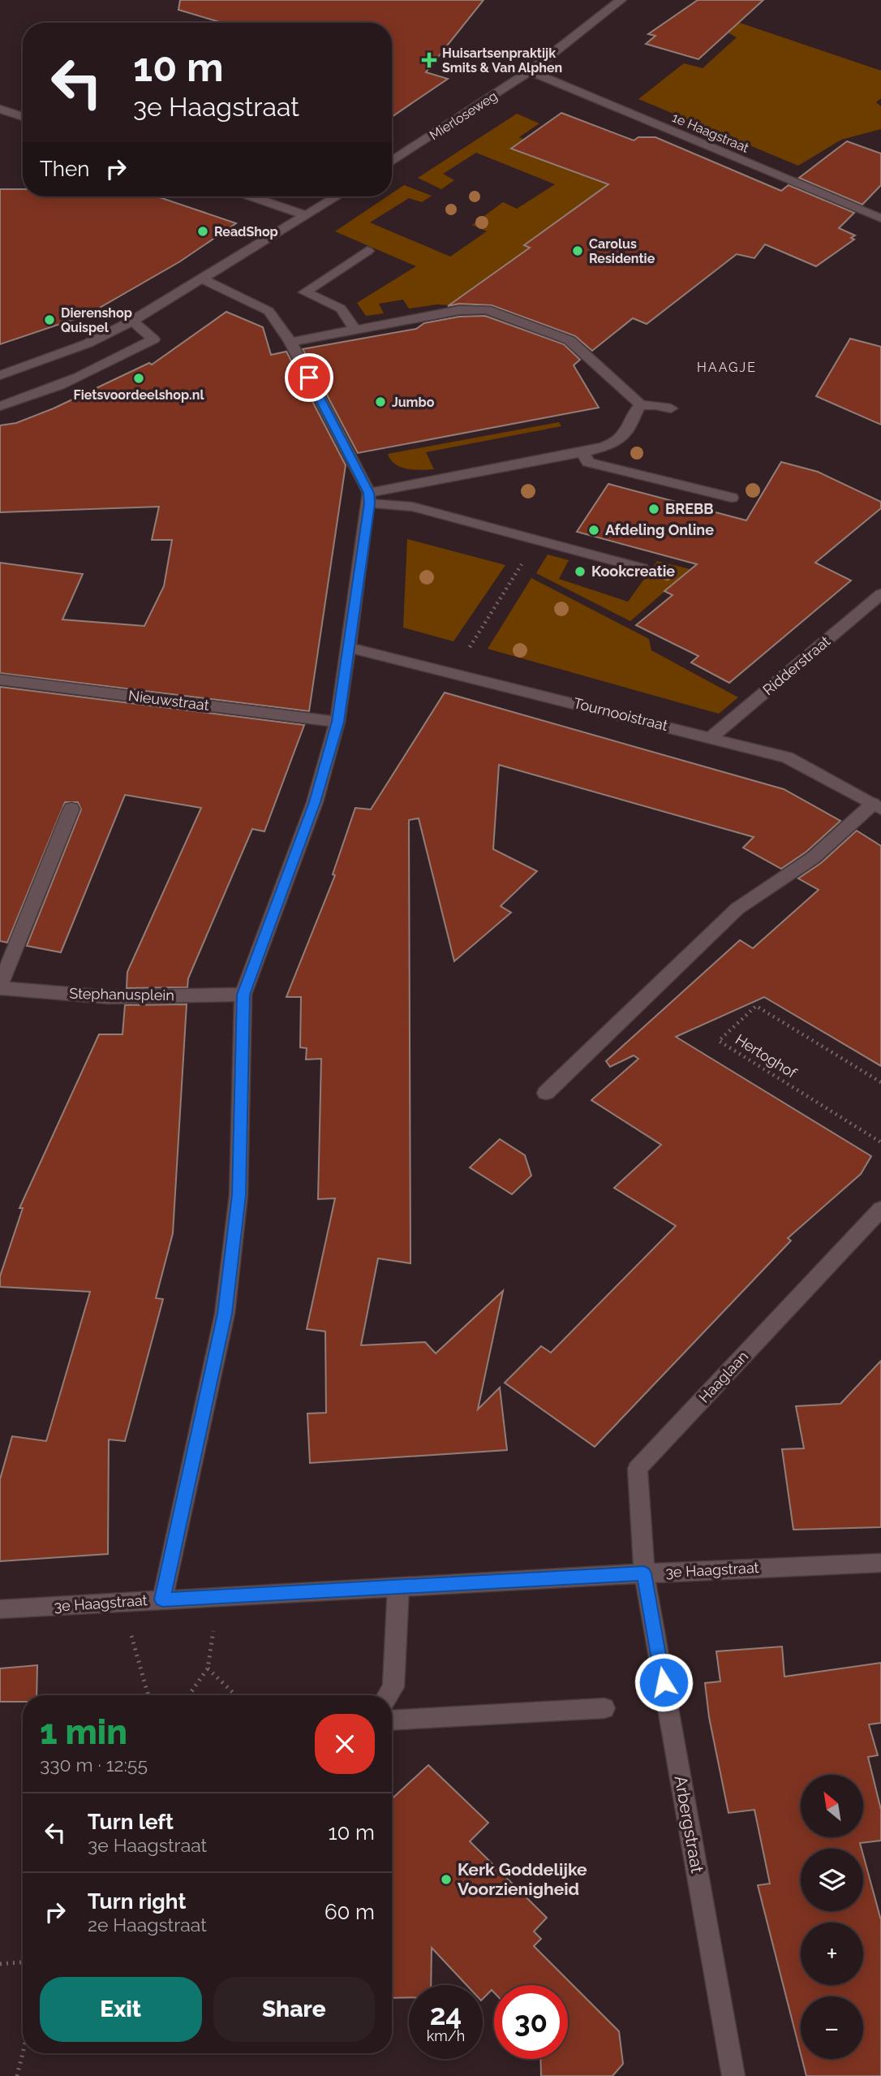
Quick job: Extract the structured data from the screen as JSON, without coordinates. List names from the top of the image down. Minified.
{"streets":{"street":["Mierloseweg","1e Haagstraat","Ridderstraat","Nieuwstraat","Tournooistraat","Stephanusplein","Haaglaan","3e Haagstraat","Arbergstraat"],"path":["Hertoghof"]},"crossings":[["Mierloseweg","1e Haagstraat"],["Ridderstraat","Tournooistraat"],["Haaglaan","3e Haagstraat"],["Haaglaan","Arbergstraat"],["3e Haagstraat","Arbergstraat"]],"districts":["HAAGJE"],"places":{"health":["Huisartsenpraktijk Smits & Van Alphen"],"other":["ReadShop","Carolus Residentie","Dierenshop Quispel","Fietsvoordeelshop.nl","Jumbo","BREBB","Afdeling Online","Kookcreatie","Kerk Goddelijke Voorzienigheid"]},"north":"top left","page":{"turn":["10 m","3e Haagstraat"],"then":"Then","heading":["1 min","330 m · 12:55"],"map_buttons":["+","−"],"list":[{"name":"Turn left","note":"3e Haagstraat","value":"10 m"},{"name":"Turn right","note":"2e Haagstraat","value":"60 m"}],"buttons":["Exit","Share"],"speed":"24 km/h","limit":"30"}}
